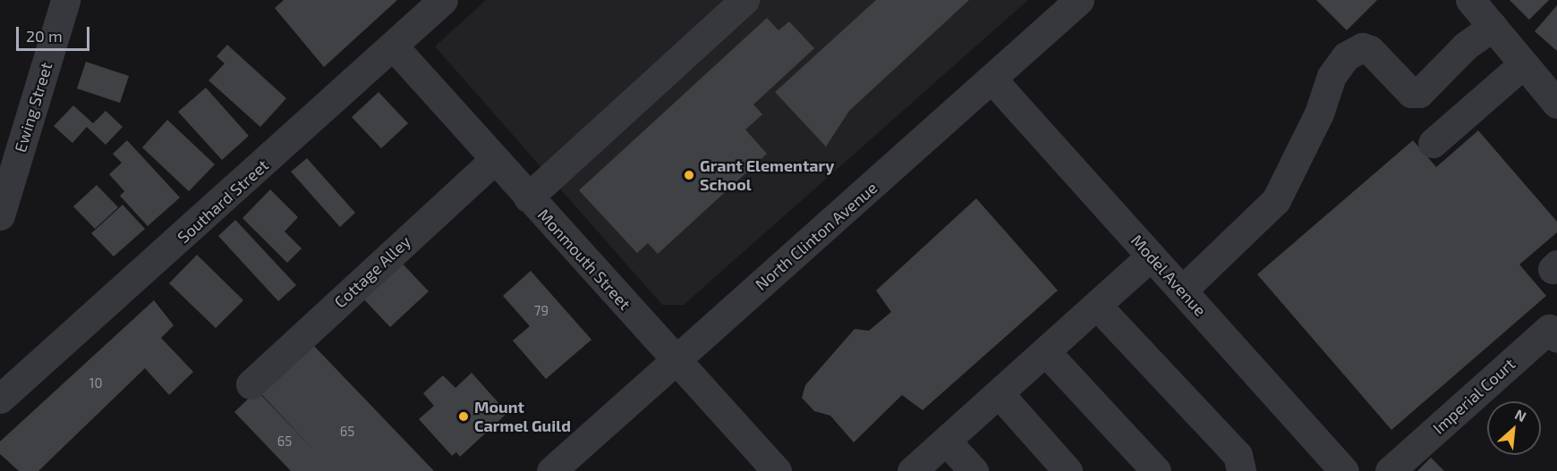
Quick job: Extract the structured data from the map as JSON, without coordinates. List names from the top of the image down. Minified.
{"streets":{"street":["Ewing Street","Southard Street","North Clinton Avenue","Monmouth Street","Cottage Alley","Model Avenue","Imperial Court"]},"crossings":[["Southard Street","Monmouth Street"],["North Clinton Avenue","Monmouth Street"],["North Clinton Avenue","Model Avenue"],["Monmouth Street","Cottage Alley"]],"places":["Grant Elementary School","Mount Carmel Guild"],"house_numbers":["79","10","65","65"],"scale_bar":"20 m","north":"top right"}
